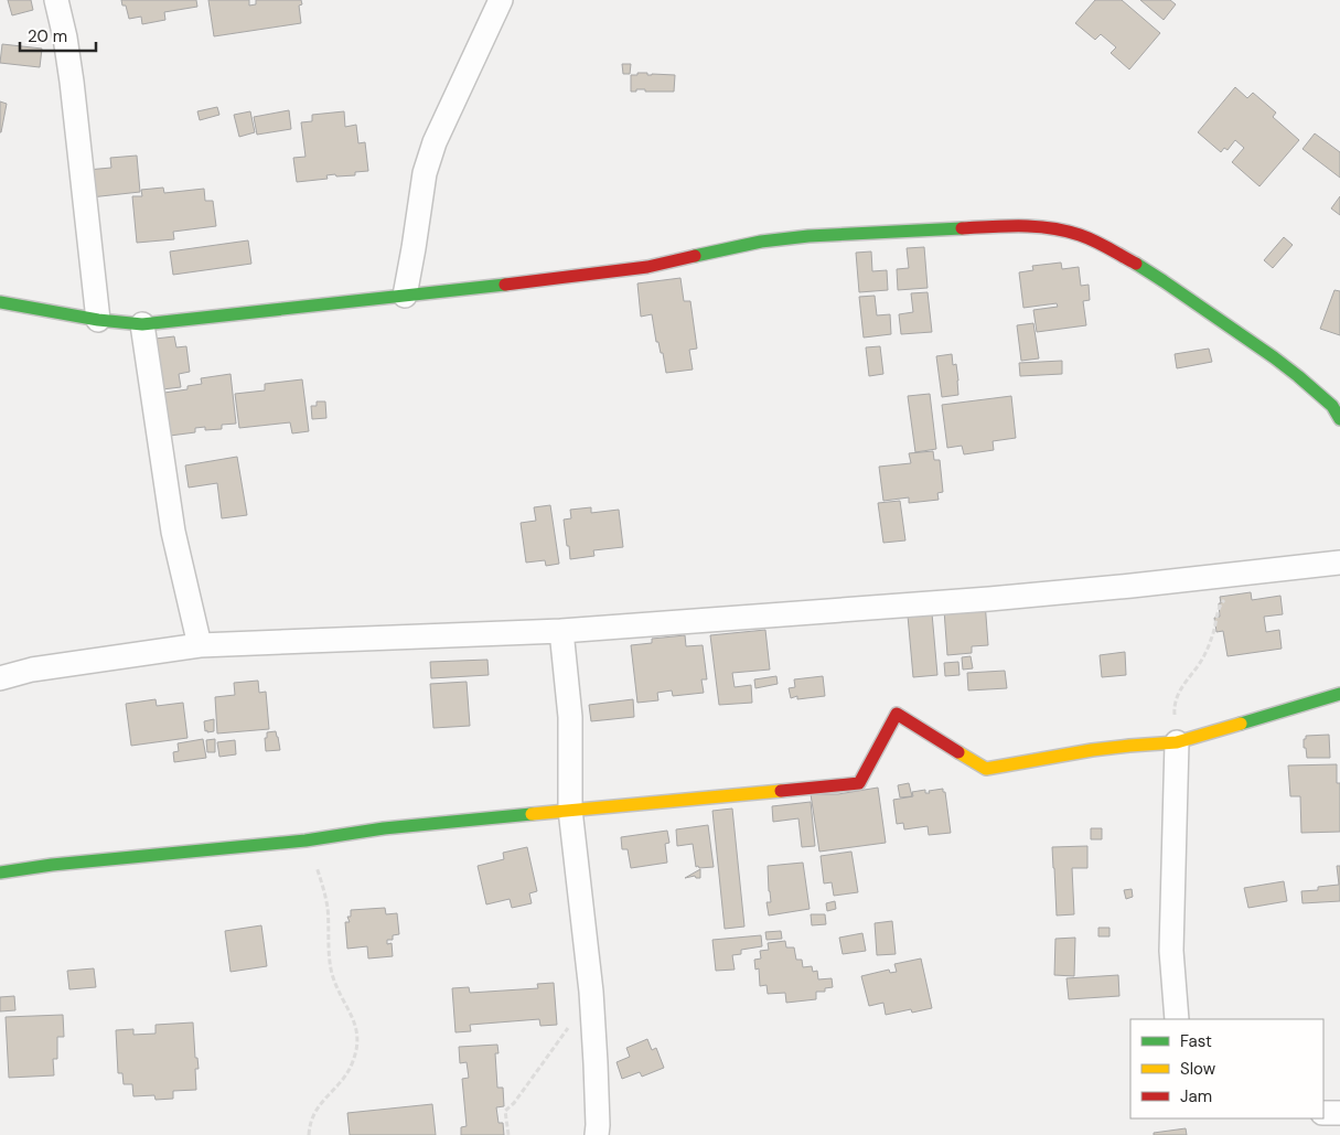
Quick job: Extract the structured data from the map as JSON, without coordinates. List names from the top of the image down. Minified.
{"legend":["Fast","Slow","Jam"],"scale_bar":"20 m"}
